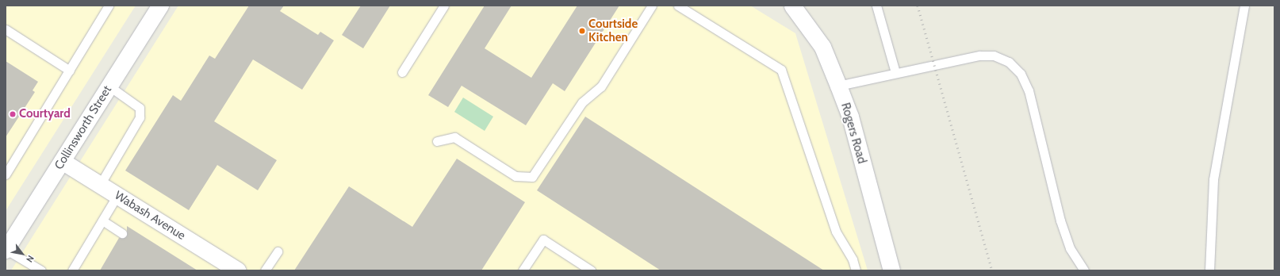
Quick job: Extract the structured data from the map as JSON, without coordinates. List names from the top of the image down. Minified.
{"streets":{"street":["Collinsworth Street","Rogers Road","Wabash Avenue"]},"crossings":[["Collinsworth Street","Wabash Avenue"]],"places":["Courtside Kitchen","Courtyard"],"north":"bottom right"}
